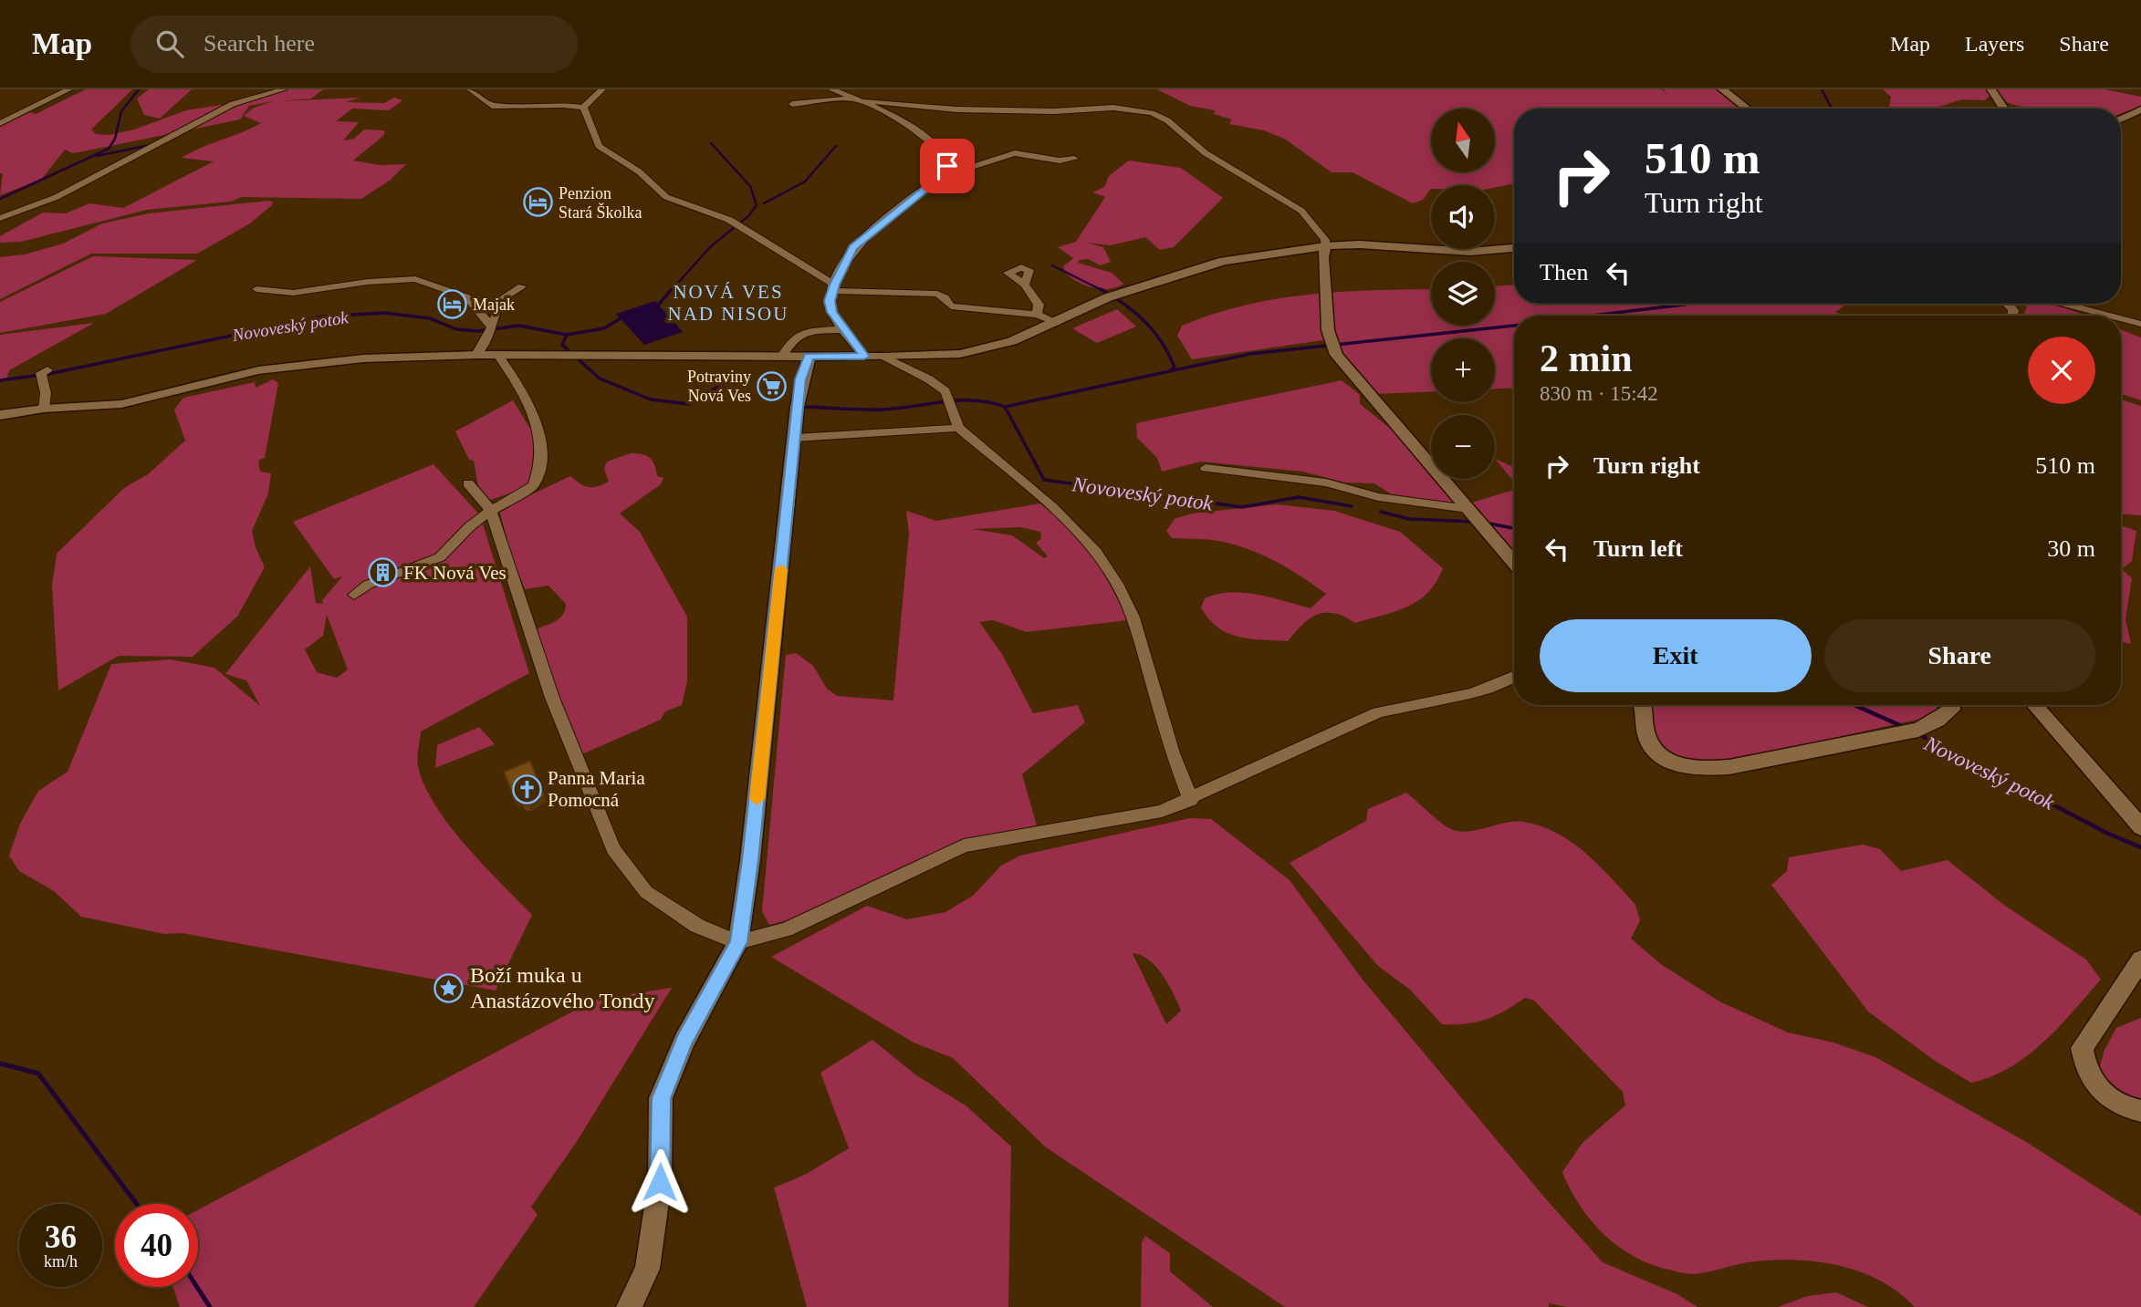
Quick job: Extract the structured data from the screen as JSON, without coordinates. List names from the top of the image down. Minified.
{"districts":["NOVÁ VES NAD NISOU"],"water":["Novoveský potok"],"places":{"hotel":["Penzion Stará Školka","Majak"],"supermarket":["Potraviny Nová Ves"],"building":["FK Nová Ves"],"church":["Panna Maria Pomocná"],"place":["Boží muka u Anastázového Tondy"]},"north":"top","page":{"header":"Map","search":"Search here","nav":["Map","Layers","Share"],"map_buttons":["+","−"],"turn":["510 m","Turn right"],"then":"Then","heading":["2 min","830 m · 15:42"],"list":[{"name":"Turn right","value":"510 m"},{"name":"Turn left","value":"30 m"}],"buttons":["Exit","Share"],"speed":"36 km/h","limit":"40"}}
